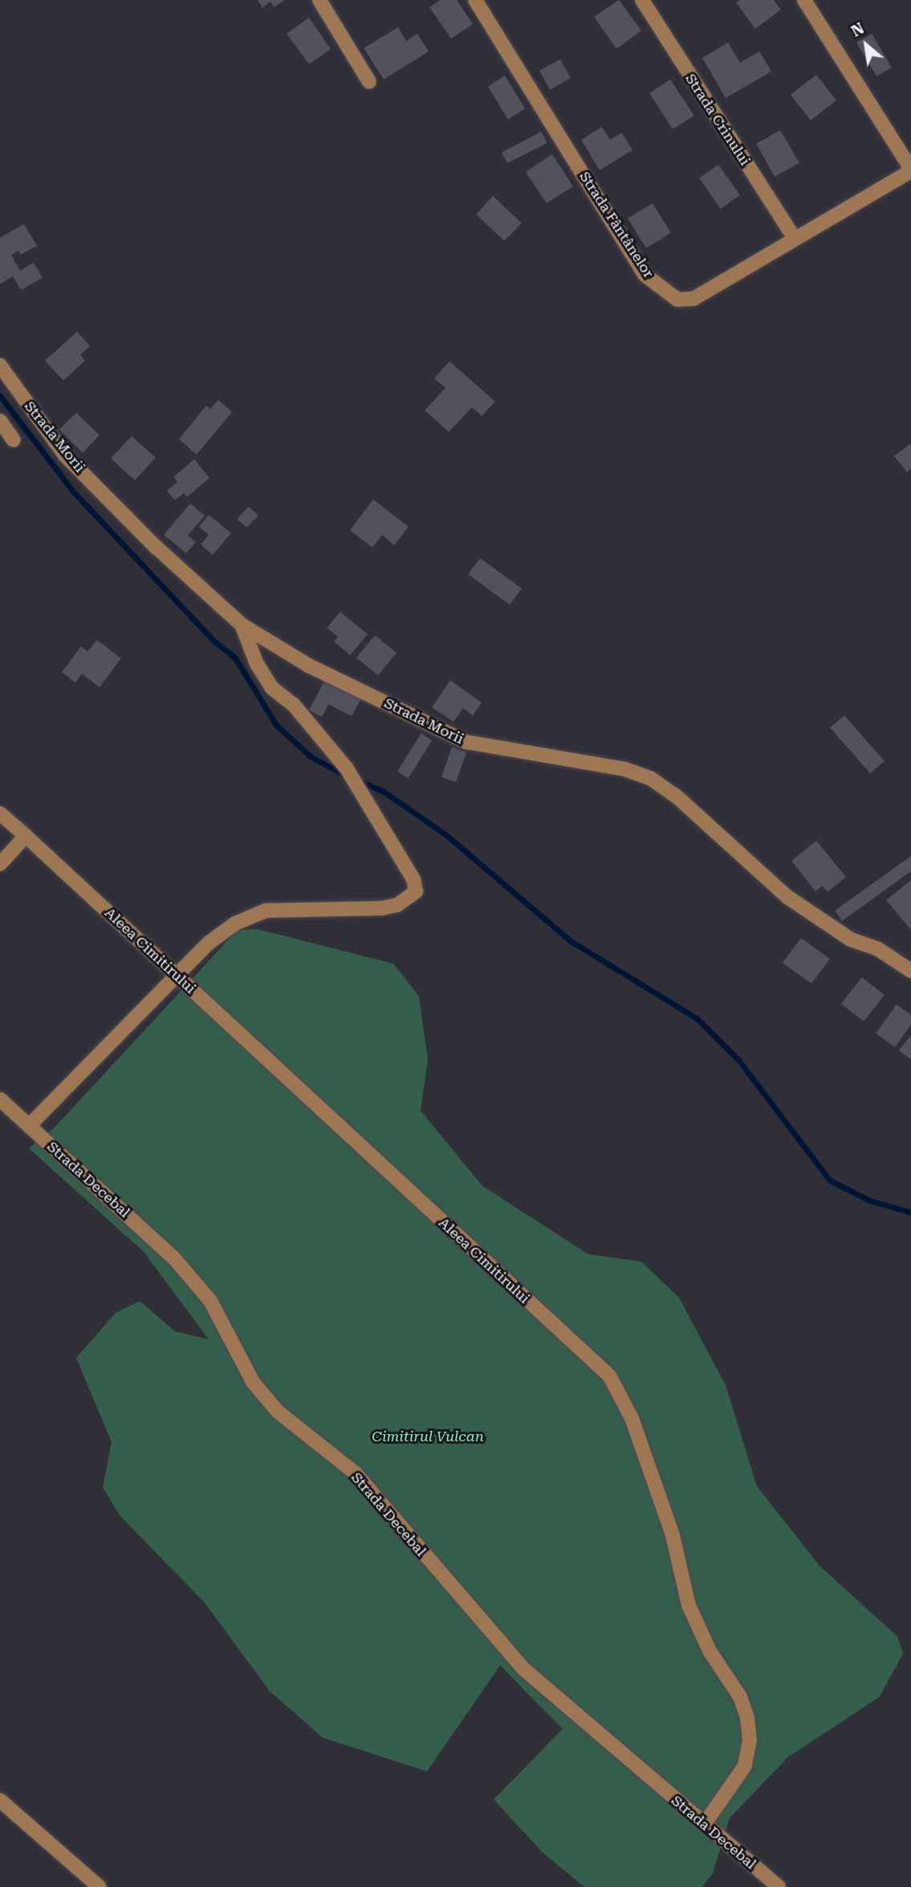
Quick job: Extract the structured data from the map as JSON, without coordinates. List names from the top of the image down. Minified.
{"streets":{"street":["Strada Crinului","Strada Fântânelor","Strada Morii","Aleea Cimitirului","Strada Decebal"]},"crossings":[["Strada Crinului","Strada Fântânelor"],["Aleea Cimitirului","Strada Decebal"]],"parks":["Cimitirul Vulcan"],"north":"top left"}
